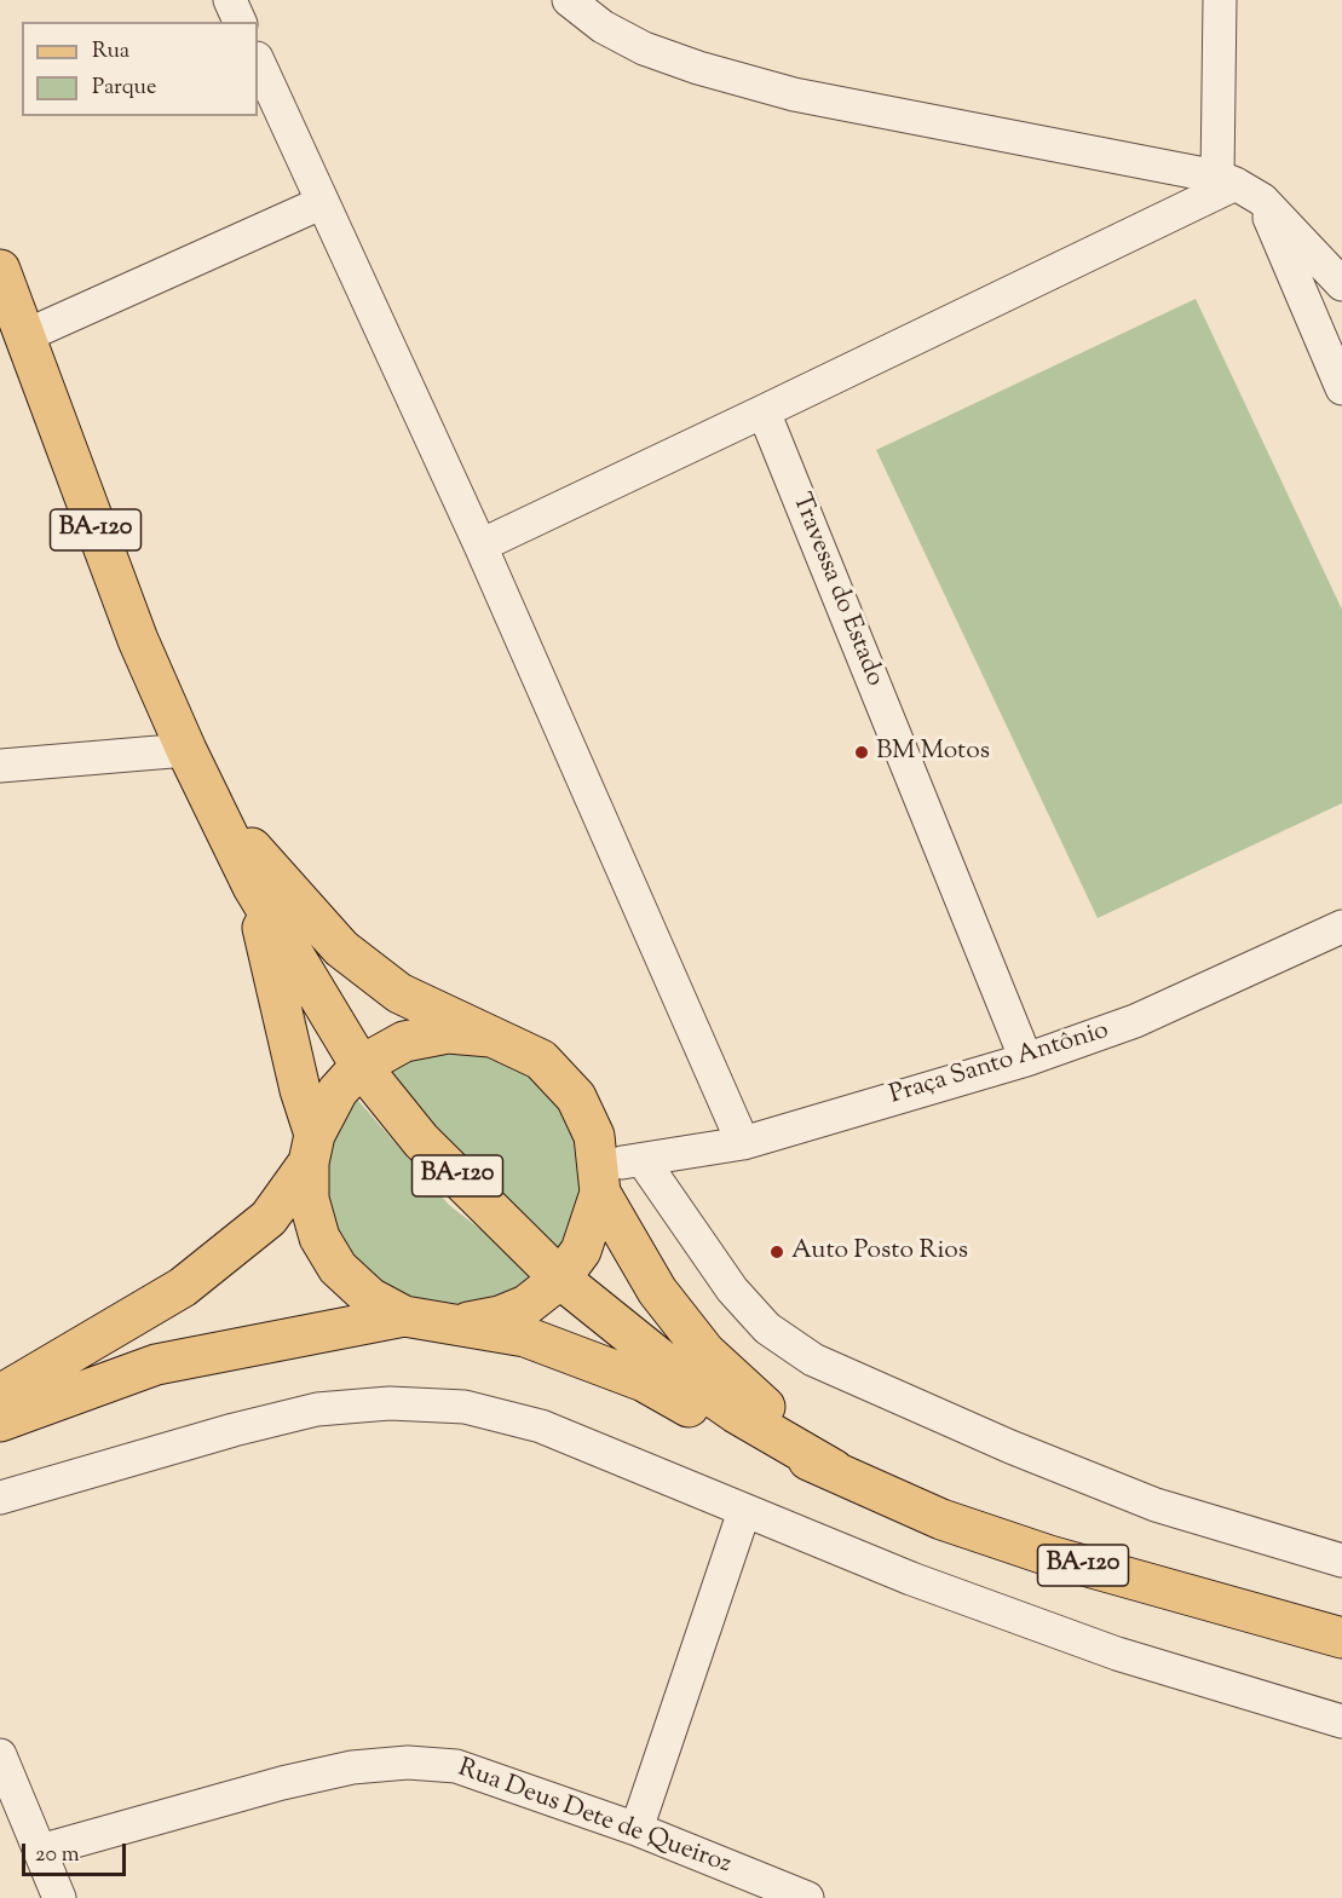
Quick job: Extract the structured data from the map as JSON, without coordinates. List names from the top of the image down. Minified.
{"streets":{"main road":["BA-120"],"street":["Travessa do Estado","Praça Santo Antônio","Rua Deus Dete de Queiroz"]},"crossings":[["Travessa do Estado","Praça Santo Antônio"]],"places":["BM Motos","Auto Posto Rios"],"legend":["Rua","Parque"],"scale_bar":"20 m"}
